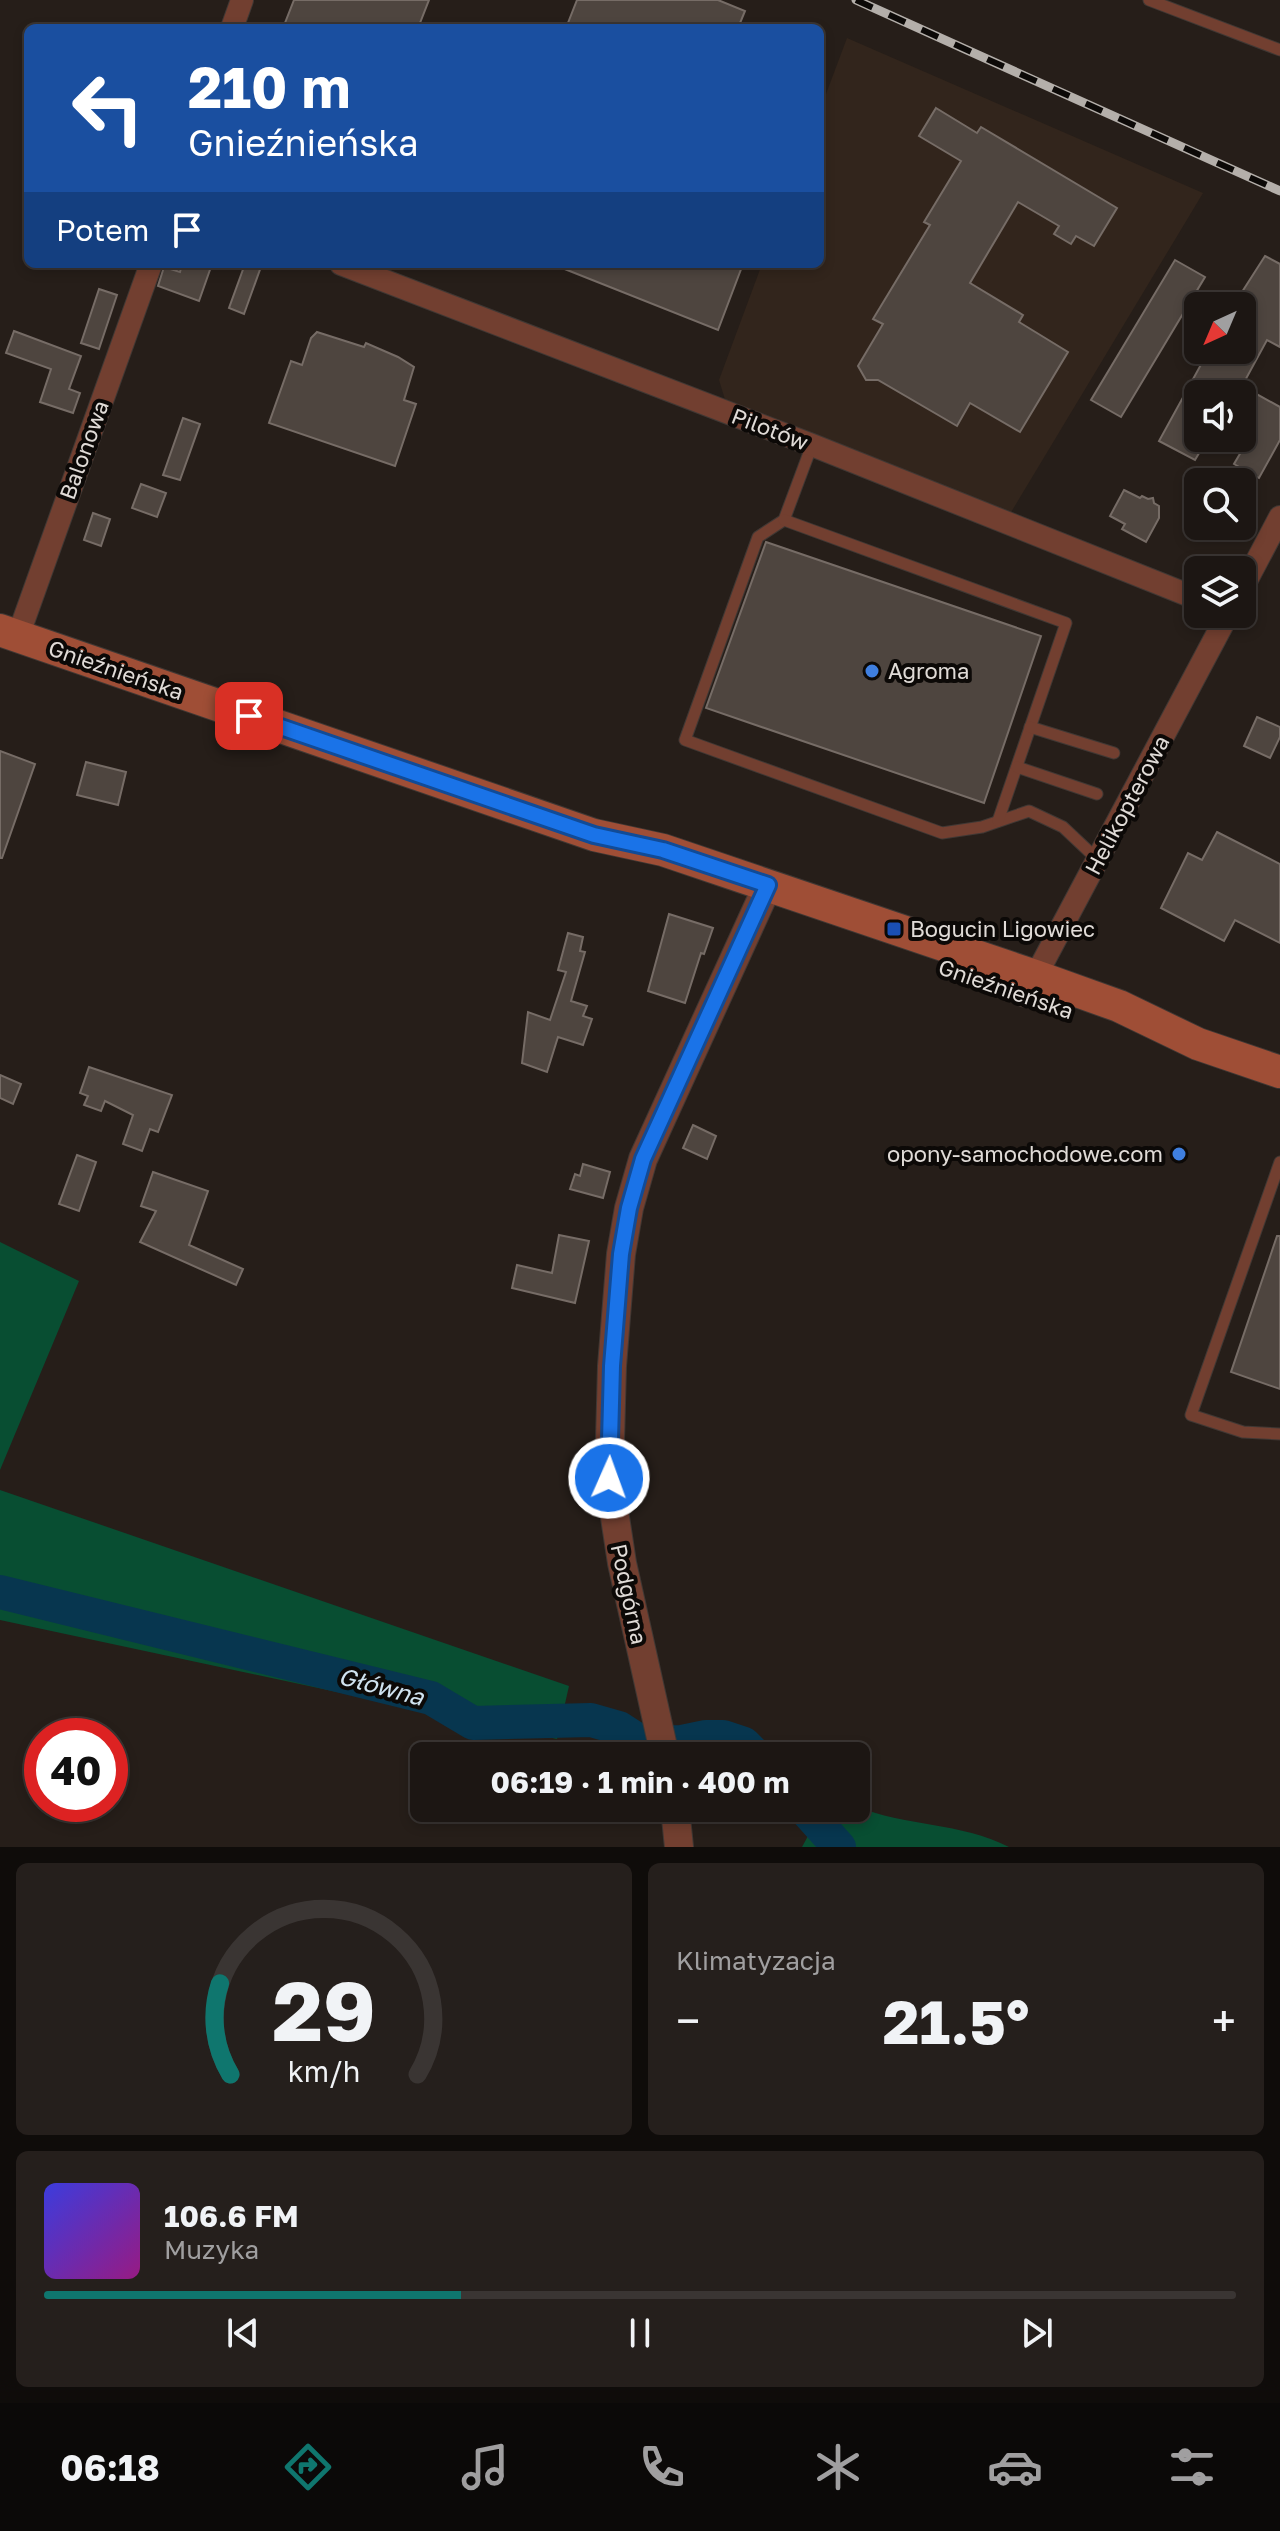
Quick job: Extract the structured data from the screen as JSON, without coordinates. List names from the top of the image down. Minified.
{"streets":{"main road":["Gnieźnieńska"],"street":["Pilotów","Balonowa","Helikopterowa","Podgórna"]},"crossings":[["Balonowa","Gnieźnieńska"],["Gnieźnieńska","Helikopterowa"],["Gnieźnieńska","Podgórna"]],"water":["Główna"],"places":{"other":["Agroma","opony-samochodowe.com"],"transit":["Bogucin Ligowiec"]},"north":"bottom left","page":{"turn":["210 m","Gnieźnieńska"],"then":"Potem","limit":"40","trip":"06:19 · 1 min · 400 m","tile":"Klimatyzacja","heat":["−","21.5°","+"],"song":["106.6 FM","Muzyka"],"tabs":"06:18","gauge":["29","km/h"]}}
